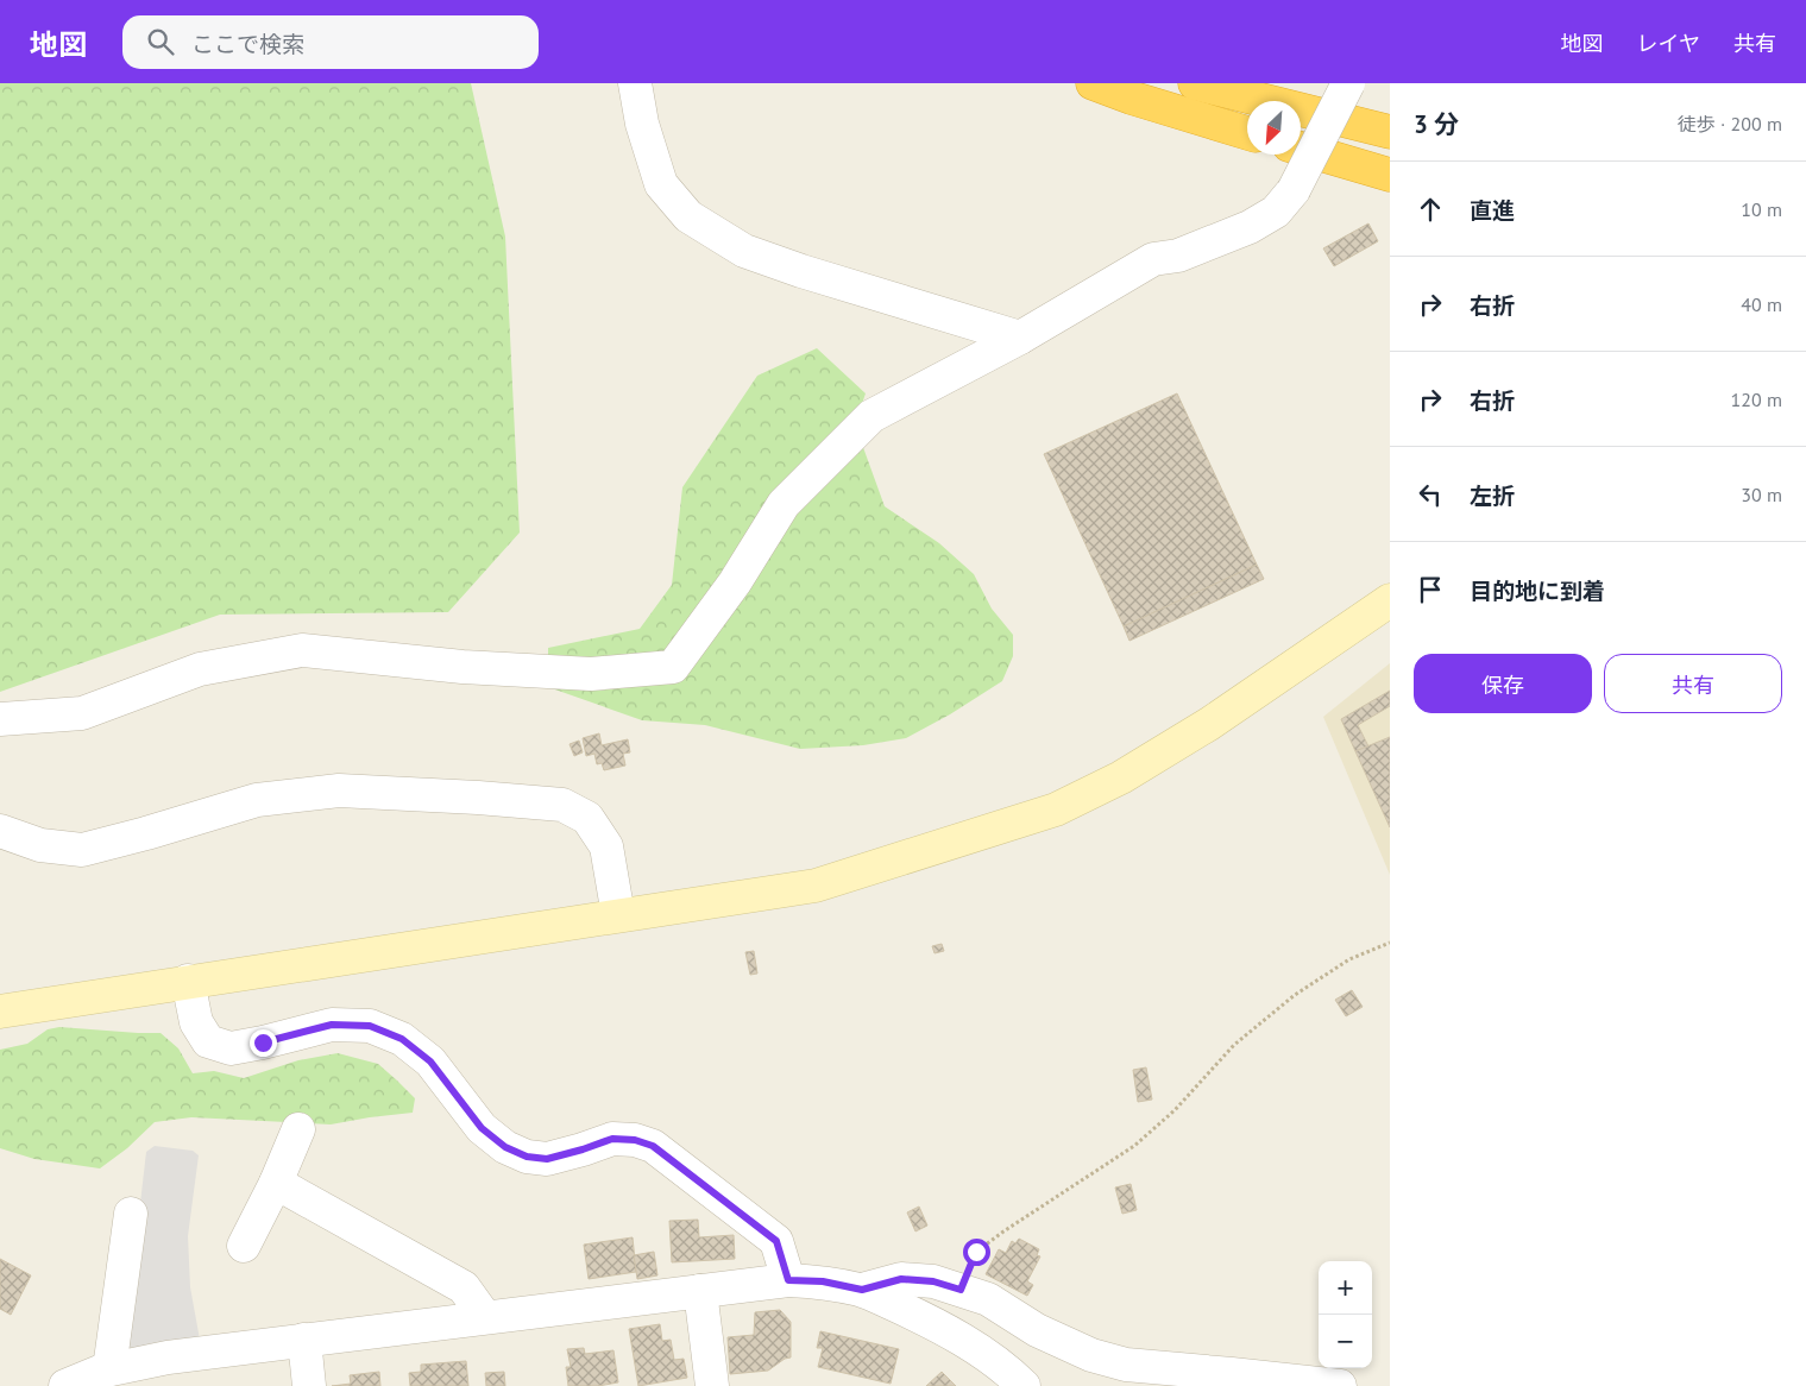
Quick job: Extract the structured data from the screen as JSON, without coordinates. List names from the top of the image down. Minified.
{"north":"bottom left","page":{"header":"地図","search":"ここで検索","nav":["地図","レイヤ","共有"],"heading":["3 分","徒歩 · 200 m"],"list":[["直進","10 m"],["右折","40 m"],["右折","120 m"],["左折","30 m"],"目的地に到着"],"buttons":["保存","共有"],"map_buttons":["+","−"]}}
